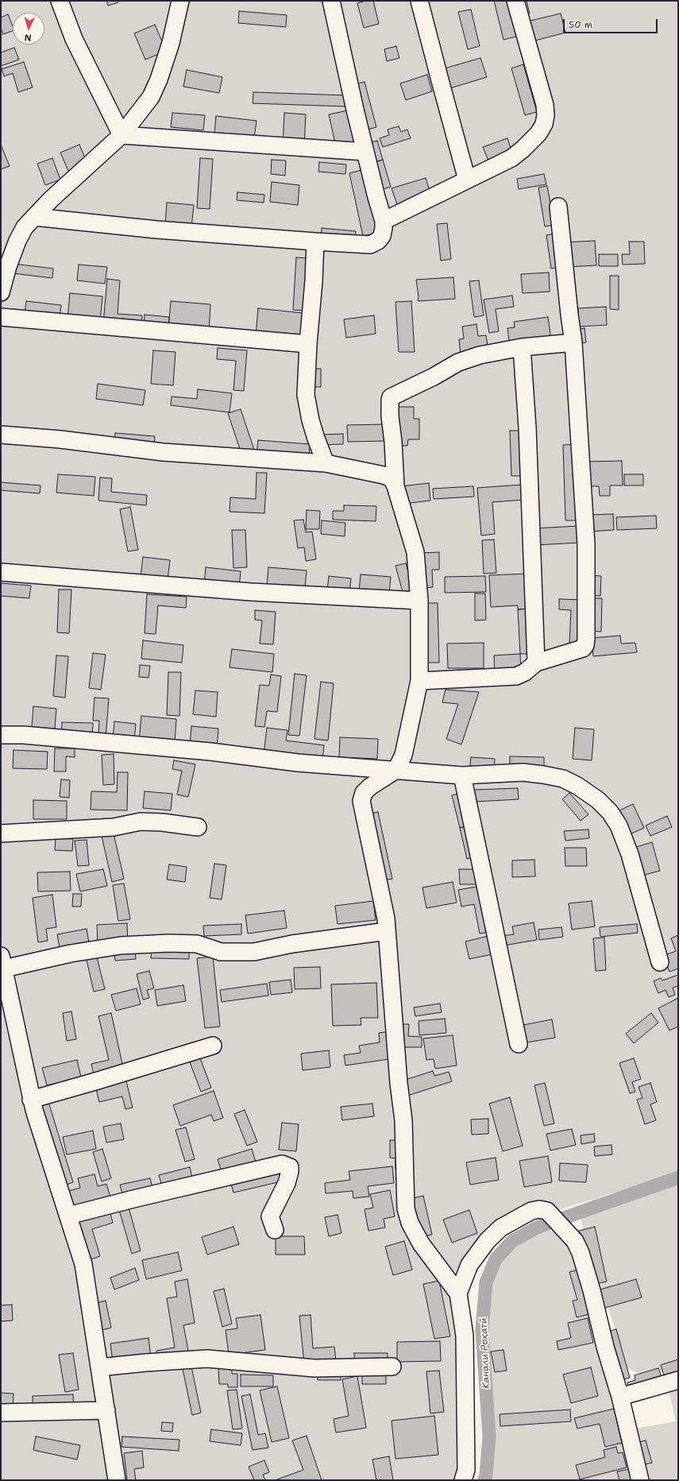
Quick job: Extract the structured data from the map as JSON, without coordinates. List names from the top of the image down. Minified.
{"water":["Канали Роҳатӣ"],"scale_bar":"50 m","north":"bottom"}
